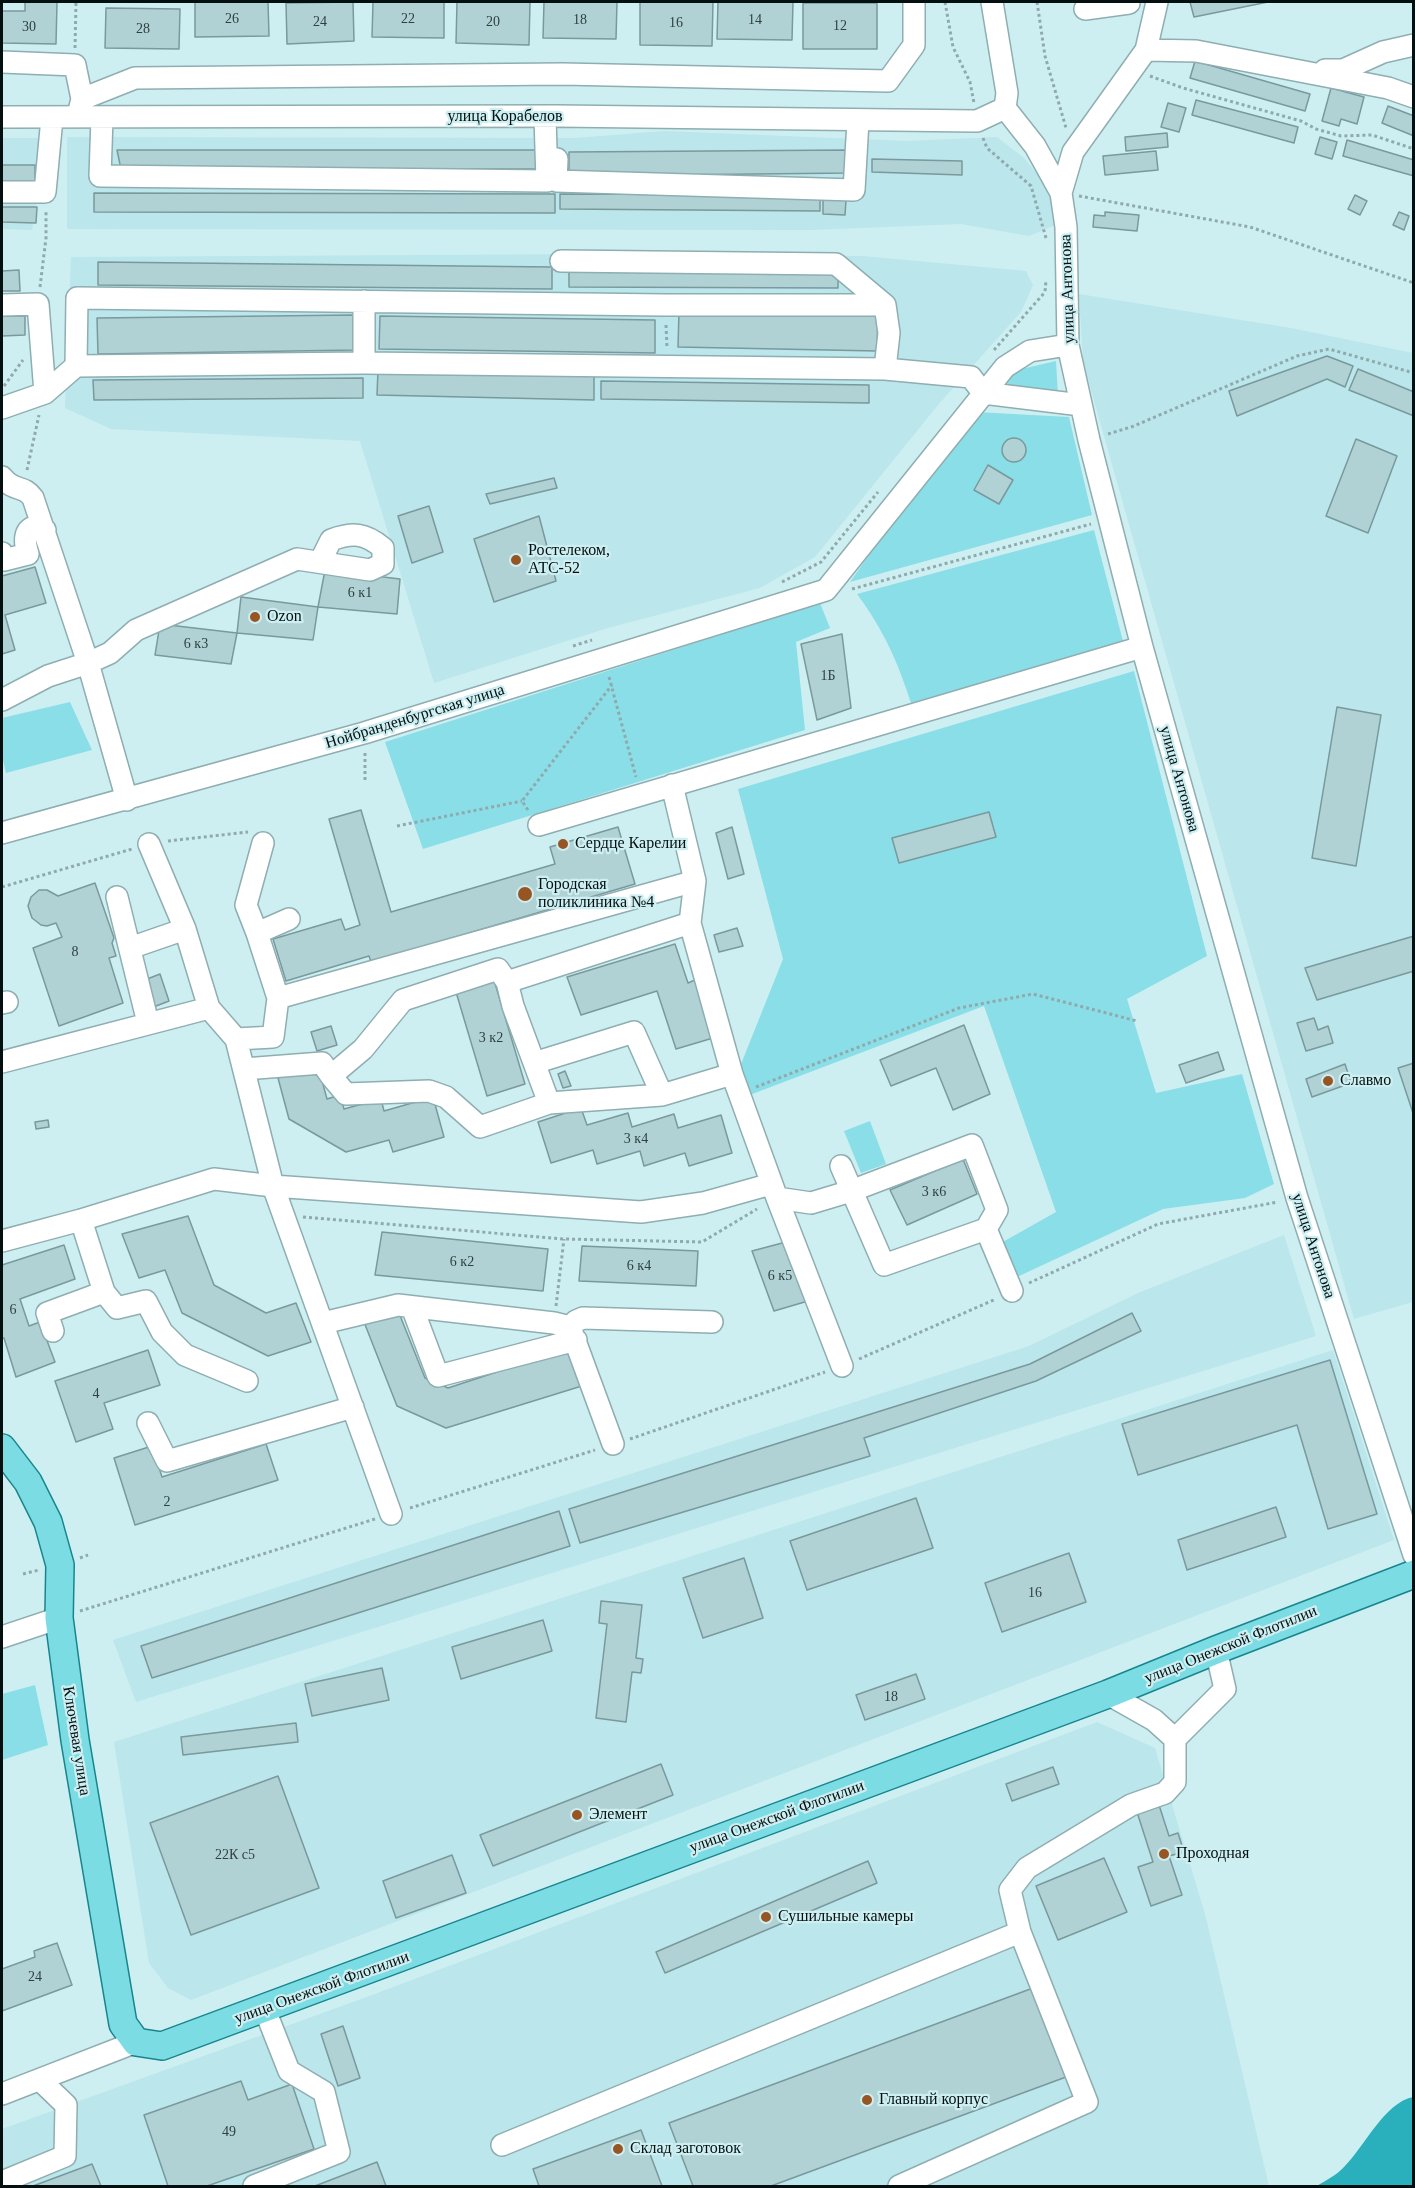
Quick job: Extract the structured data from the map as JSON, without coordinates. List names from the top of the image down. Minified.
{"streets":{"main road":["улица Онежской Флотилии","Ключевая улица"],"street":["улица Корабелов","улица Антонова","Нойбранденбургская улица"]},"crossings":[["улица Корабелов","улица Антонова"],["улица Онежской Флотилии","Ключевая улица"]],"places":["Ростелеком, АТС-52","Ozon","Сердце Карелии","Городская поликлиника №4","Славмо","Элемент","Проходная","Сушильные камеры","Главный корпус","Склад заготовок"],"house_numbers":["26","22","18","14","24","20","16","12","30","28","6 к1","6 к3","1Б","8","3 к2","3 к4","3 к6","6 к2","6 к4","6 к5","6","4","2","16","18","22К с5","24","49"]}
